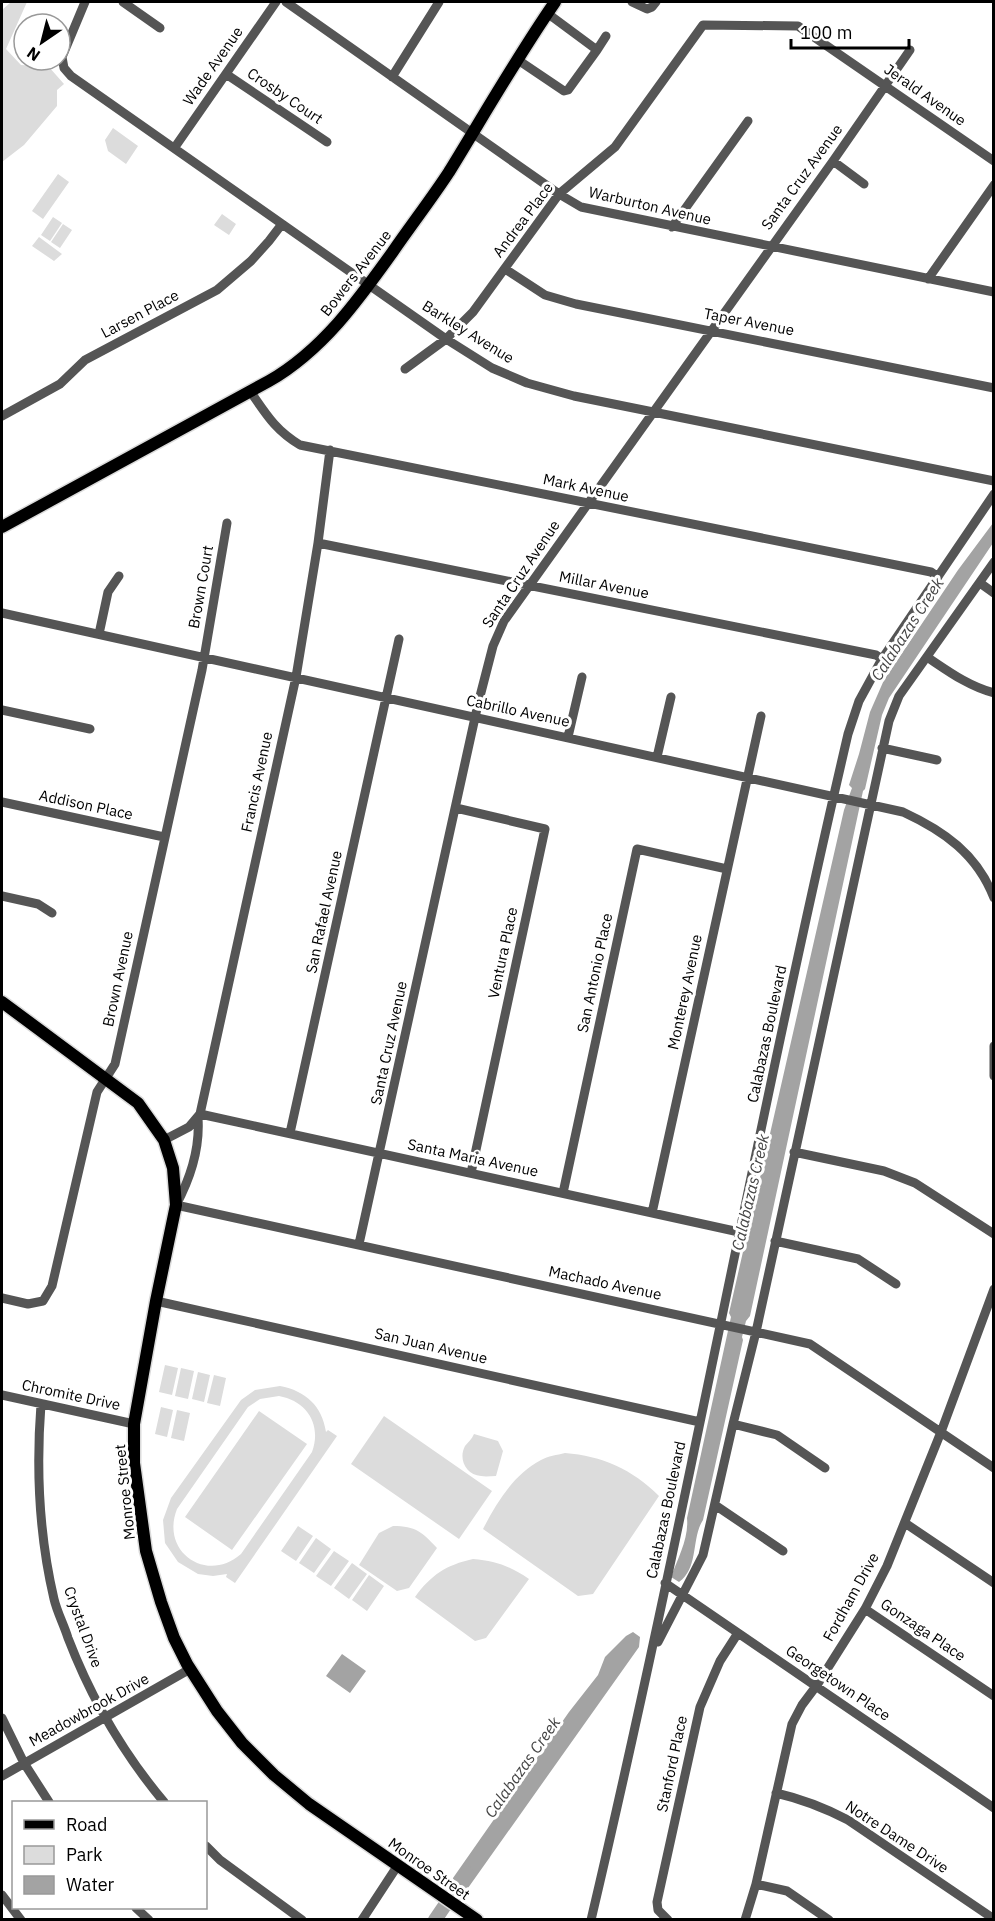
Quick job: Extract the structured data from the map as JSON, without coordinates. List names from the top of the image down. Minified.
{"streets":{"main road":["Bowers Avenue","Monroe Street"],"street":["Wade Avenue","Jerald Avenue","Crosby Court","Santa Cruz Avenue","Warburton Avenue","Andrea Place","Larsen Place","Taper Avenue","Barkley Avenue","Mark Avenue","Millar Avenue","Brown Court","Cabrillo Avenue","Francis Avenue","Addison Place","San Rafael Avenue","Ventura Place","San Antonio Place","Brown Avenue","Monterey Avenue","Calabazas Boulevard","Santa Maria Avenue","Machado Avenue","San Juan Avenue","Chromite Drive","Fordham Drive","Crystal Drive","Gonzaga Place","Georgetown Place","Meadowbrook Drive","Stanford Place","Notre Dame Drive"]},"crossings":[["Wade Avenue","Crosby Court"],["Wade Avenue","Barkley Avenue"],["Jerald Avenue","Santa Cruz Avenue"],["Jerald Avenue","Andrea Place"],["Santa Cruz Avenue","Warburton Avenue"],["Santa Cruz Avenue","Taper Avenue"],["Santa Cruz Avenue","Barkley Avenue"],["Santa Cruz Avenue","Mark Avenue"],["Santa Cruz Avenue","Millar Avenue"],["Santa Cruz Avenue","Cabrillo Avenue"],["Santa Cruz Avenue","Ventura Place"],["Santa Cruz Avenue","Santa Maria Avenue"],["Santa Cruz Avenue","Machado Avenue"],["Warburton Avenue","Andrea Place"],["Warburton Avenue","Bowers Avenue"],["Andrea Place","Taper Avenue"],["Andrea Place","Barkley Avenue"],["Bowers Avenue","Barkley Avenue"],["Bowers Avenue","Mark Avenue"],["Larsen Place","Barkley Avenue"],["Mark Avenue","Francis Avenue"],["Mark Avenue","Calabazas Boulevard"],["Millar Avenue","Francis Avenue"],["Millar Avenue","Calabazas Boulevard"],["Brown Court","Cabrillo Avenue"],["Brown Court","Brown Avenue"],["Cabrillo Avenue","Francis Avenue"],["Cabrillo Avenue","San Rafael Avenue"],["Cabrillo Avenue","Brown Avenue"],["Cabrillo Avenue","Monterey Avenue"],["Cabrillo Avenue","Calabazas Boulevard"],["Francis Avenue","Santa Maria Avenue"],["Francis Avenue","Machado Avenue"],["Francis Avenue","Monroe Street"],["Addison Place","Brown Avenue"],["San Rafael Avenue","Santa Maria Avenue"],["Ventura Place","Santa Maria Avenue"],["San Antonio Place","Monterey Avenue"],["San Antonio Place","Santa Maria Avenue"],["Brown Avenue","Monroe Street"],["Monterey Avenue","Santa Maria Avenue"],["Calabazas Boulevard","Santa Maria Avenue"],["Calabazas Boulevard","Machado Avenue"],["Calabazas Boulevard","San Juan Avenue"],["Calabazas Boulevard","Georgetown Place"],["Machado Avenue","Monroe Street"],["Machado Avenue","Fordham Drive"],["San Juan Avenue","Monroe Street"],["Chromite Drive","Monroe Street"],["Chromite Drive","Crystal Drive"],["Monroe Street","Meadowbrook Drive"],["Fordham Drive","Gonzaga Place"],["Fordham Drive","Georgetown Place"],["Fordham Drive","Notre Dame Drive"],["Crystal Drive","Meadowbrook Drive"],["Georgetown Place","Stanford Place"]],"water":["Calabazas Creek"],"legend":["Road","Park","Water"],"scale_bar":"100 m","north":"bottom left"}
